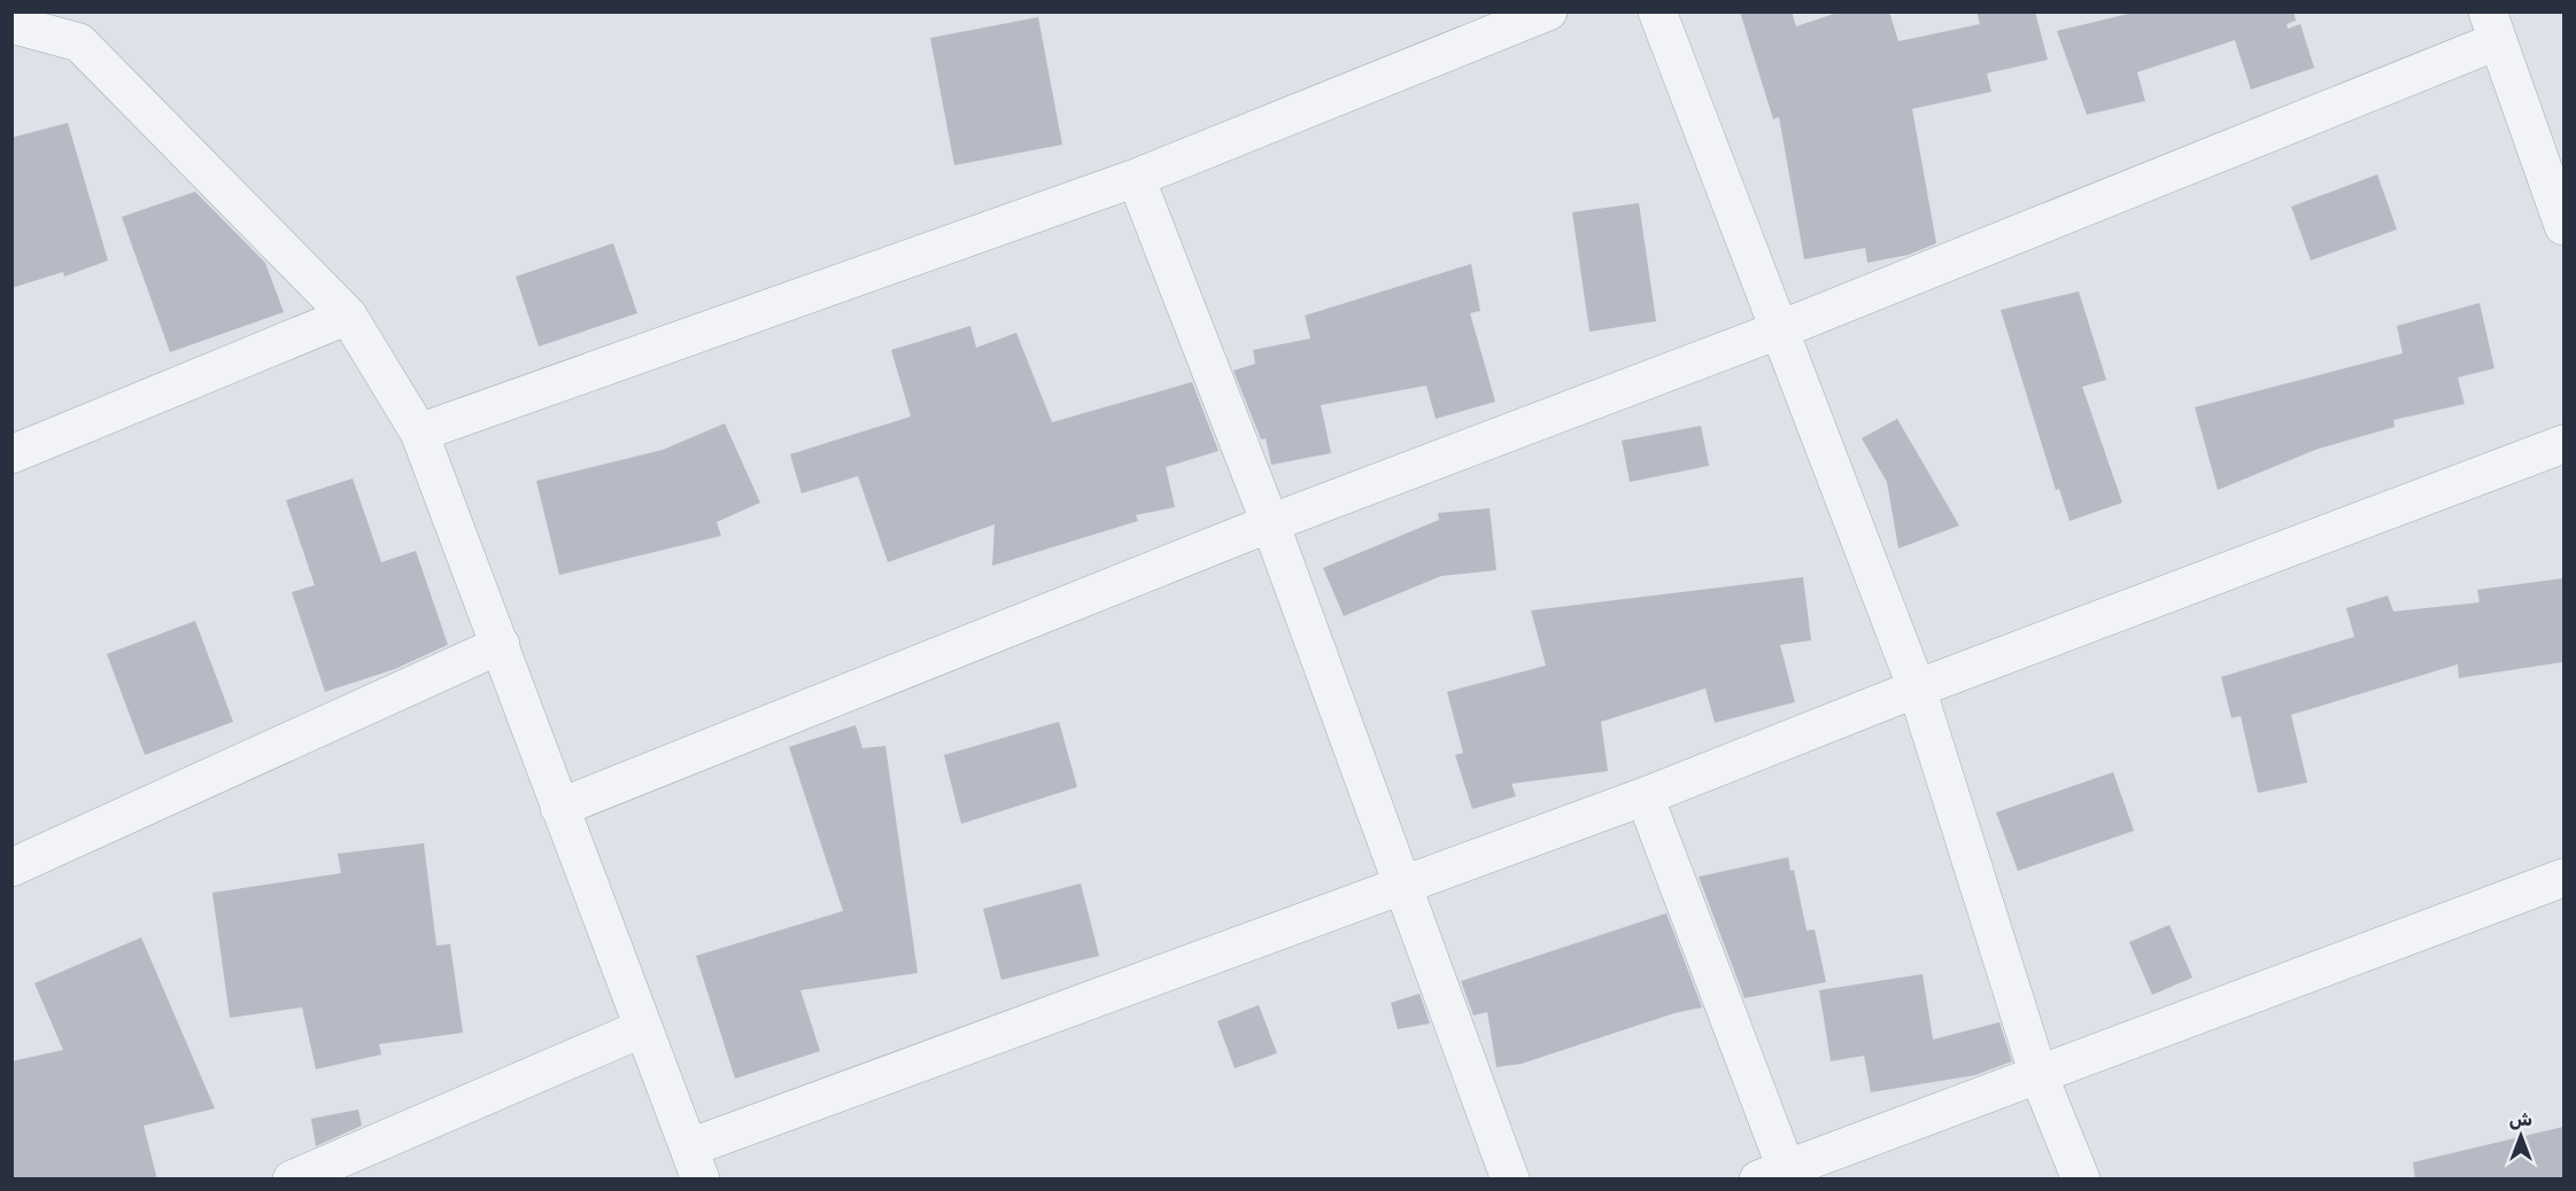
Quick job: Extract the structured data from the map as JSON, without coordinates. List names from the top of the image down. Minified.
{"north":"top"}
